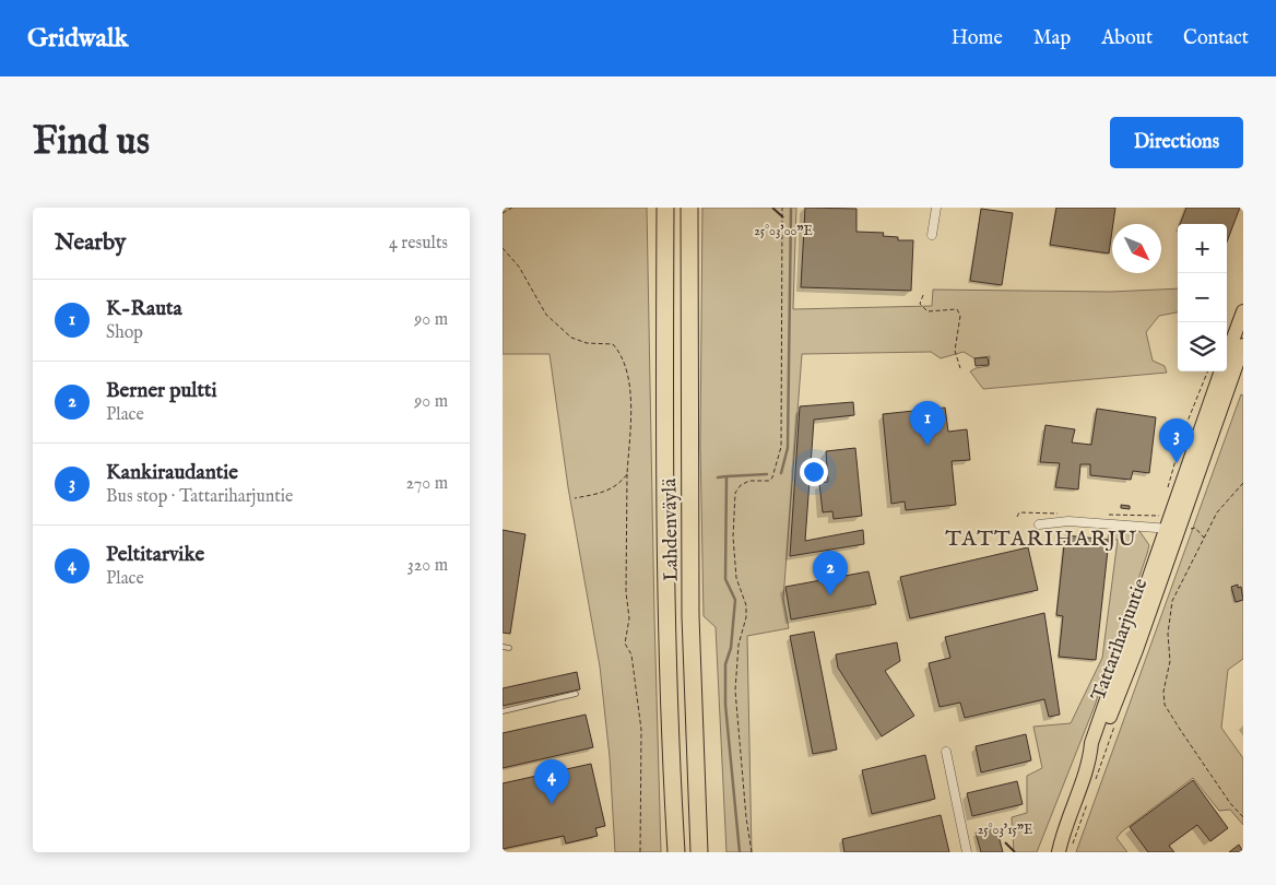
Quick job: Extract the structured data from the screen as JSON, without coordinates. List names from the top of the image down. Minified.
{"streets":{"highway":["Lahdenväylä"],"main road":["Tattariharjuntie"]},"districts":["TATTARIHARJU"],"north":"bottom right","page":{"header":"Gridwalk","nav":["Home","Map","About","Contact"],"buttons":"Directions","title":"Find us","heading":["Nearby","4 results"],"map_buttons":["+","−"],"list":[{"mark":"1","name":"K-Rauta","note":"Shop","value":"90 m"},{"mark":"2","name":"Berner pultti","note":"Place","value":"90 m"},{"mark":"3","name":"Kankiraudantie","note":"Bus stop · Tattariharjuntie","value":"270 m"},{"mark":"4","name":"Peltitarvike","note":"Place","value":"320 m"}],"pins":["1","3","2","4"]},"coordinates":["25°03'00\"E","25°03'15\"E"]}
